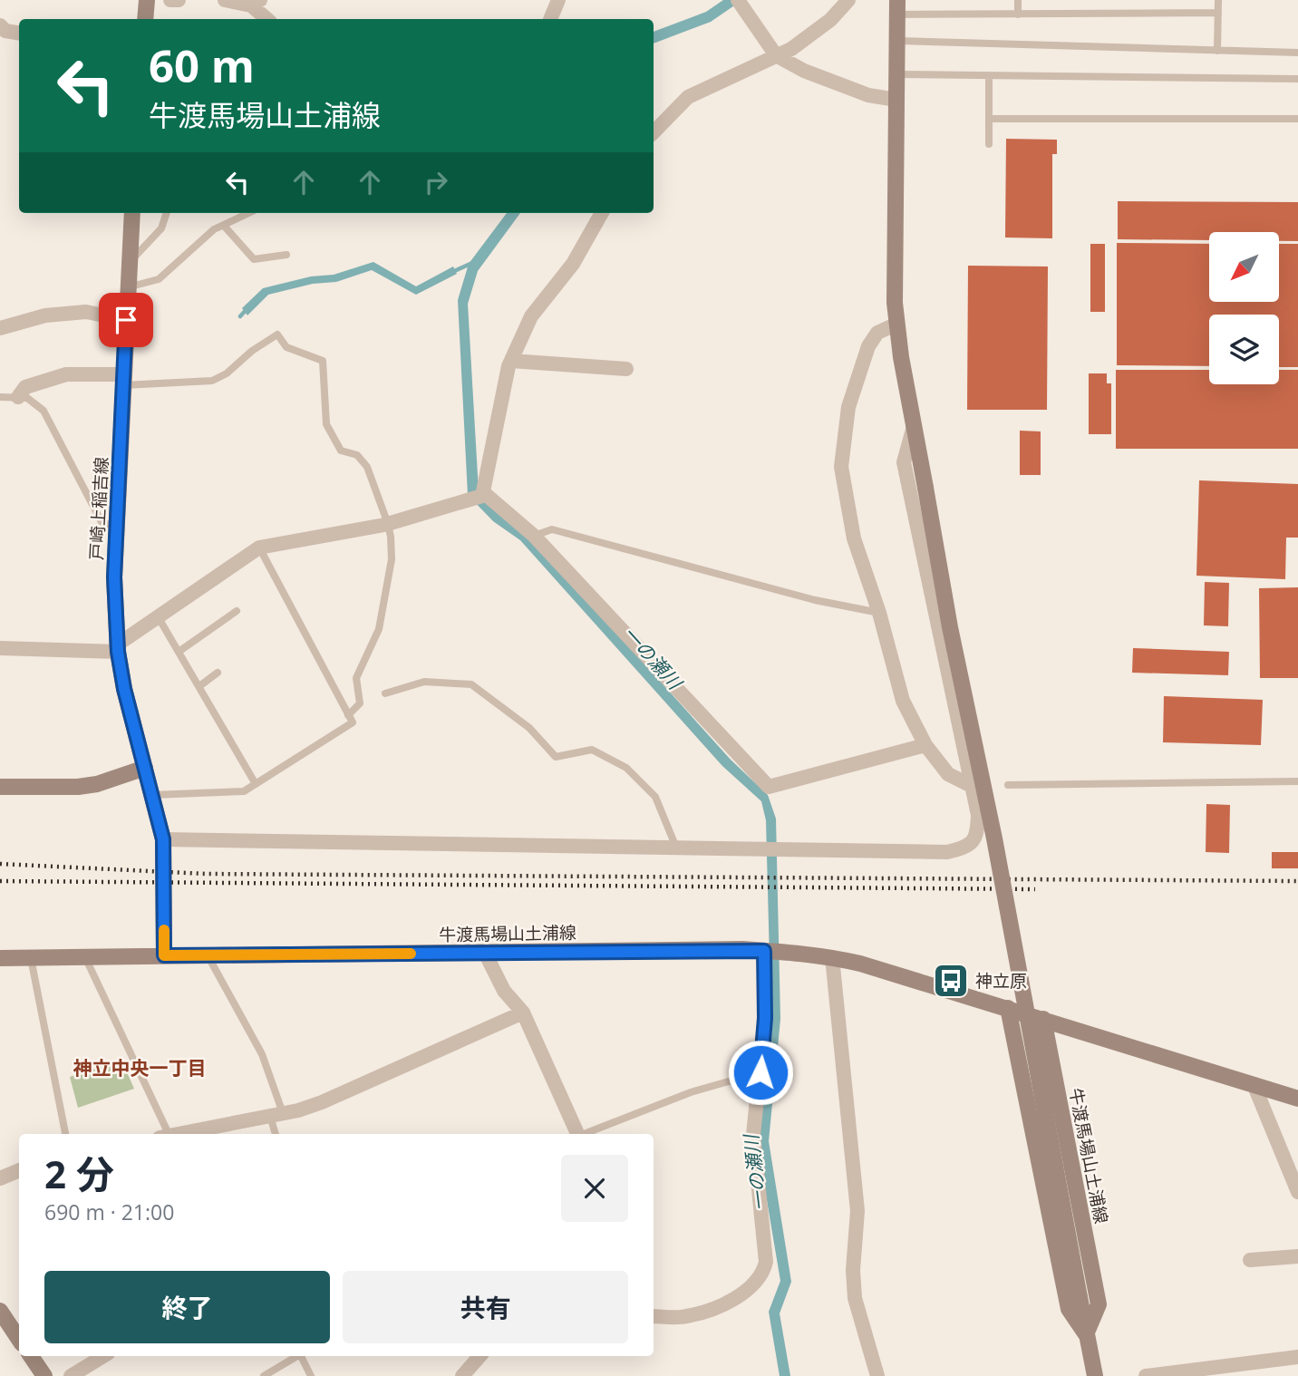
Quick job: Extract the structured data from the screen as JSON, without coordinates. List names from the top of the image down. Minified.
{"streets":{"main road":["戸崎上稲吉線","牛渡馬場山土浦線"]},"crossings":[["戸崎上稲吉線","牛渡馬場山土浦線"]],"districts":["神立中央一丁目"],"water":["一の瀬川"],"places":{"bus stop":["神立原"]},"north":"bottom left","page":{"turn":["60 m","牛渡馬場山土浦線"],"heading":["2 分","690 m · 21:00"],"buttons":["終了","共有"]}}
